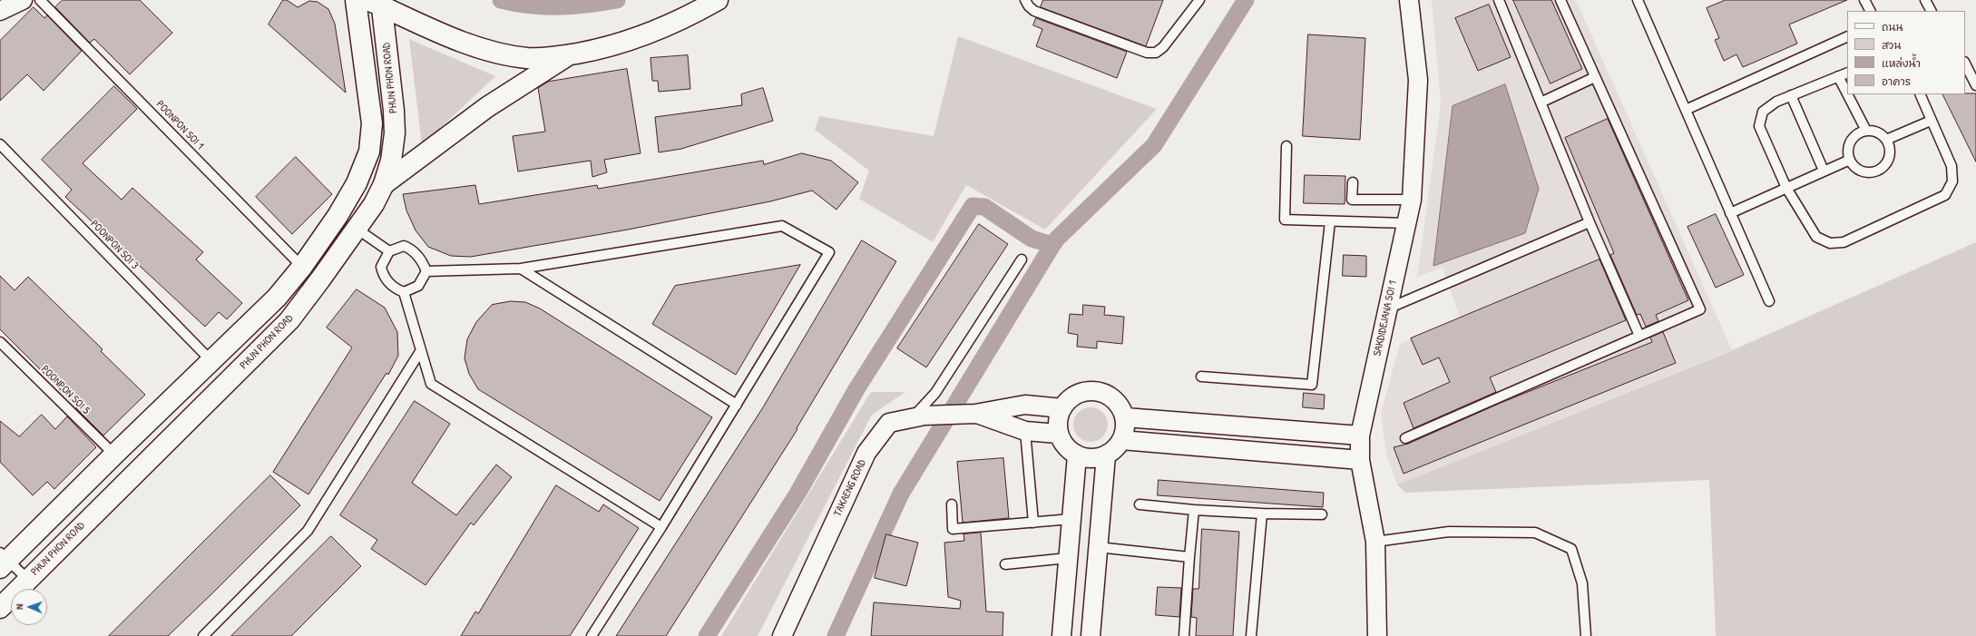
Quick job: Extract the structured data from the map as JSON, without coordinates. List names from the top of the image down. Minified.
{"streets":{"main road":["PHUN PHON ROAD"],"street":["SAKDIDEJANA SOI 1","TAKAENG ROAD"],"lane":["POONPON SOI 1","POONPON SOI 3","POONPON SOI 5"]},"legend":["ถนน","สวน","แหล่งน้ำ","อาคาร"],"north":"left"}
